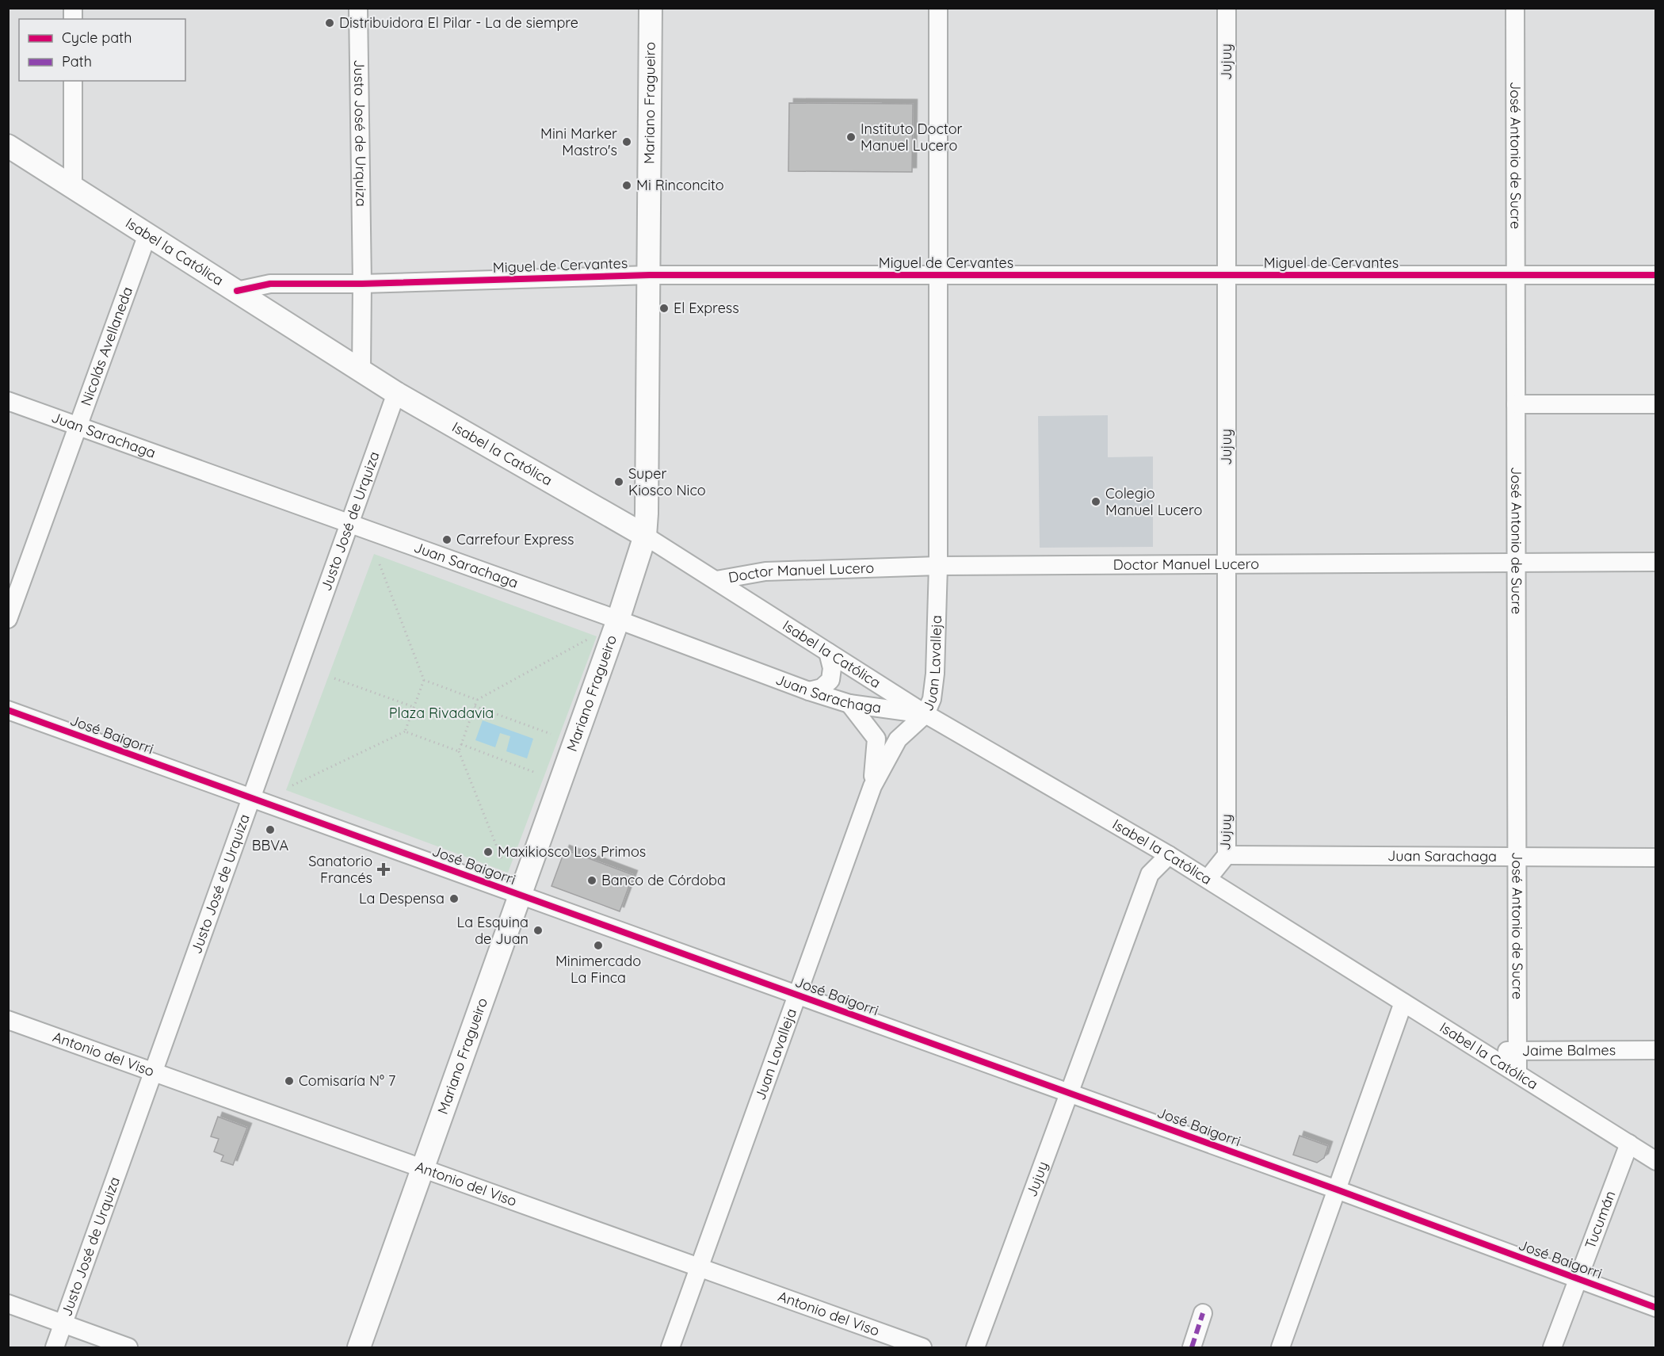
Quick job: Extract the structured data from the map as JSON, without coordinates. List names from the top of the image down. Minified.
{"streets":{"main road":["Mariano Fragueiro","Isabel la Católica"],"street":["Jujuy","Justo José de Urquiza","José Antonio de Sucre","Miguel de Cervantes","Nicolás Avellaneda","Juan Sarachaga","Doctor Manuel Lucero","Juan Lavalleja","José Baigorri","Jaime Balmes","Antonio del Viso","Tucumán"]},"crossings":[["Jujuy","Isabel la Católica"],["Jujuy","Miguel de Cervantes"],["Jujuy","Juan Sarachaga"],["Jujuy","Doctor Manuel Lucero"],["Jujuy","José Baigorri"],["Mariano Fragueiro","Isabel la Católica"],["Mariano Fragueiro","Miguel de Cervantes"],["Mariano Fragueiro","Juan Sarachaga"],["Mariano Fragueiro","José Baigorri"],["Mariano Fragueiro","Antonio del Viso"],["Justo José de Urquiza","Isabel la Católica"],["Justo José de Urquiza","Miguel de Cervantes"],["Justo José de Urquiza","Juan Sarachaga"],["Justo José de Urquiza","José Baigorri"],["Justo José de Urquiza","Antonio del Viso"],["José Antonio de Sucre","Isabel la Católica"],["José Antonio de Sucre","Miguel de Cervantes"],["José Antonio de Sucre","Juan Sarachaga"],["José Antonio de Sucre","Doctor Manuel Lucero"],["José Antonio de Sucre","Jaime Balmes"],["Isabel la Católica","Miguel de Cervantes"],["Isabel la Católica","Nicolás Avellaneda"],["Isabel la Católica","Juan Sarachaga"],["Isabel la Católica","Doctor Manuel Lucero"],["Isabel la Católica","Juan Lavalleja"],["Isabel la Católica","Jaime Balmes"],["Isabel la Católica","Tucumán"],["Miguel de Cervantes","Juan Lavalleja"],["Nicolás Avellaneda","Juan Sarachaga"],["Juan Sarachaga","Juan Lavalleja"],["Doctor Manuel Lucero","Juan Lavalleja"],["Juan Lavalleja","José Baigorri"],["Juan Lavalleja","Antonio del Viso"],["José Baigorri","Tucumán"]],"parks":["Plaza Rivadavia"],"places":{"other":["Distribuidora El Pilar - La de siempre","Instituto Doctor Manuel Lucero","Mini Marker Mastro's","Mi Rinconcito","El Express","Super Kiosco Nico","Colegio Manuel Lucero","Carrefour Express","BBVA","Maxikiosco Los Primos","Banco de Córdoba","La Despensa","La Esquina de Juan","Minimercado La Finca","Comisaría N° 7"],"health":["Sanatorio Francés"]},"legend":["Cycle path","Path"]}
